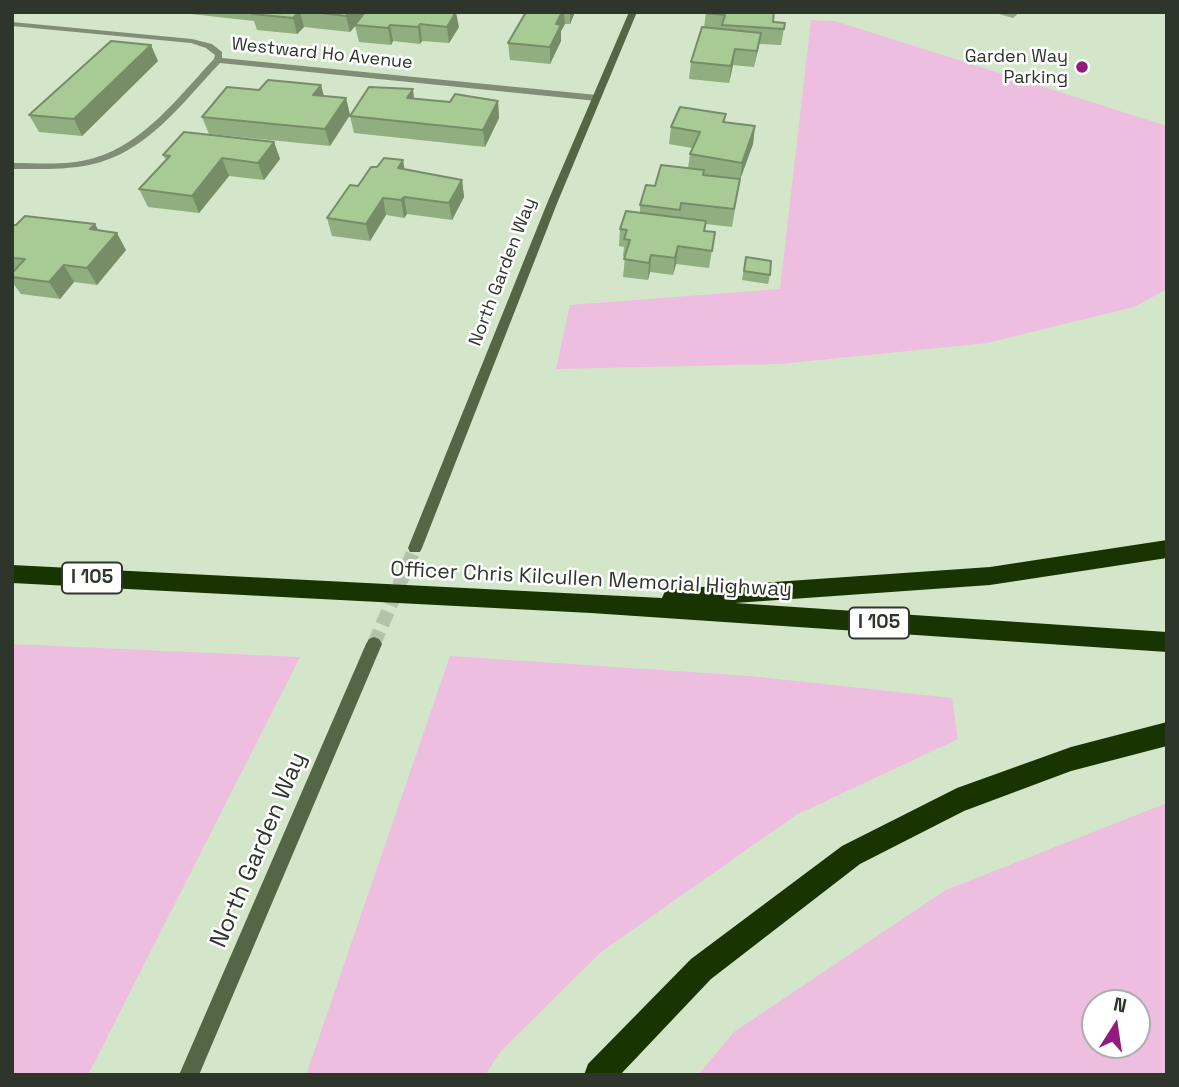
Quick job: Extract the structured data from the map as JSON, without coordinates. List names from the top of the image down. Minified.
{"streets":{"highway":["I 105","Officer Chris Kilcullen Memorial Highway"],"street":["Westward Ho Avenue","North Garden Way"]},"crossings":[["Westward Ho Avenue","North Garden Way"]],"places":["Garden Way Parking"],"north":"top"}
